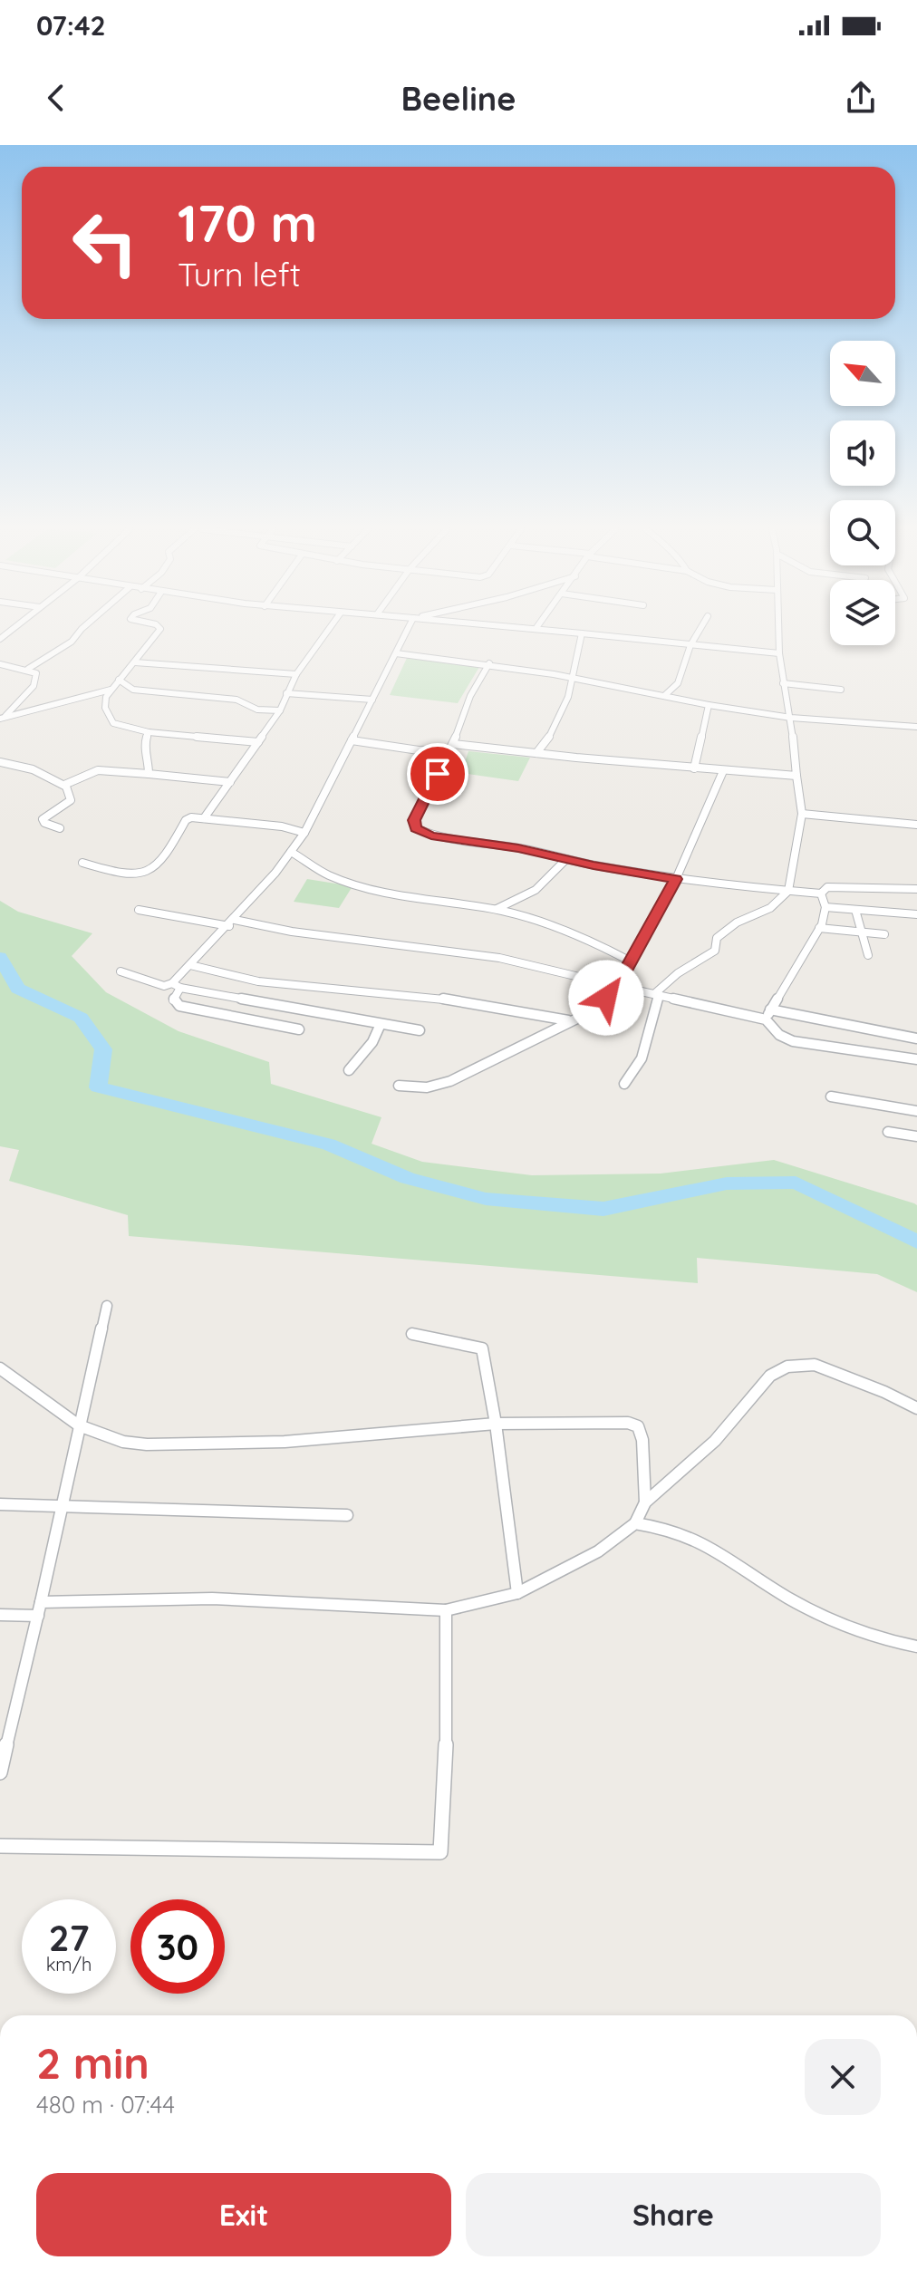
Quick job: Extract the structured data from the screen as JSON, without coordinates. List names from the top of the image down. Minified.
{"north":"top left","page":{"status":"07:42","header":"Beeline","turn":["170 m","Turn left"],"speed":"27 km/h","limit":"30","heading":["2 min","480 m · 07:44"],"buttons":["Exit","Share"]}}
